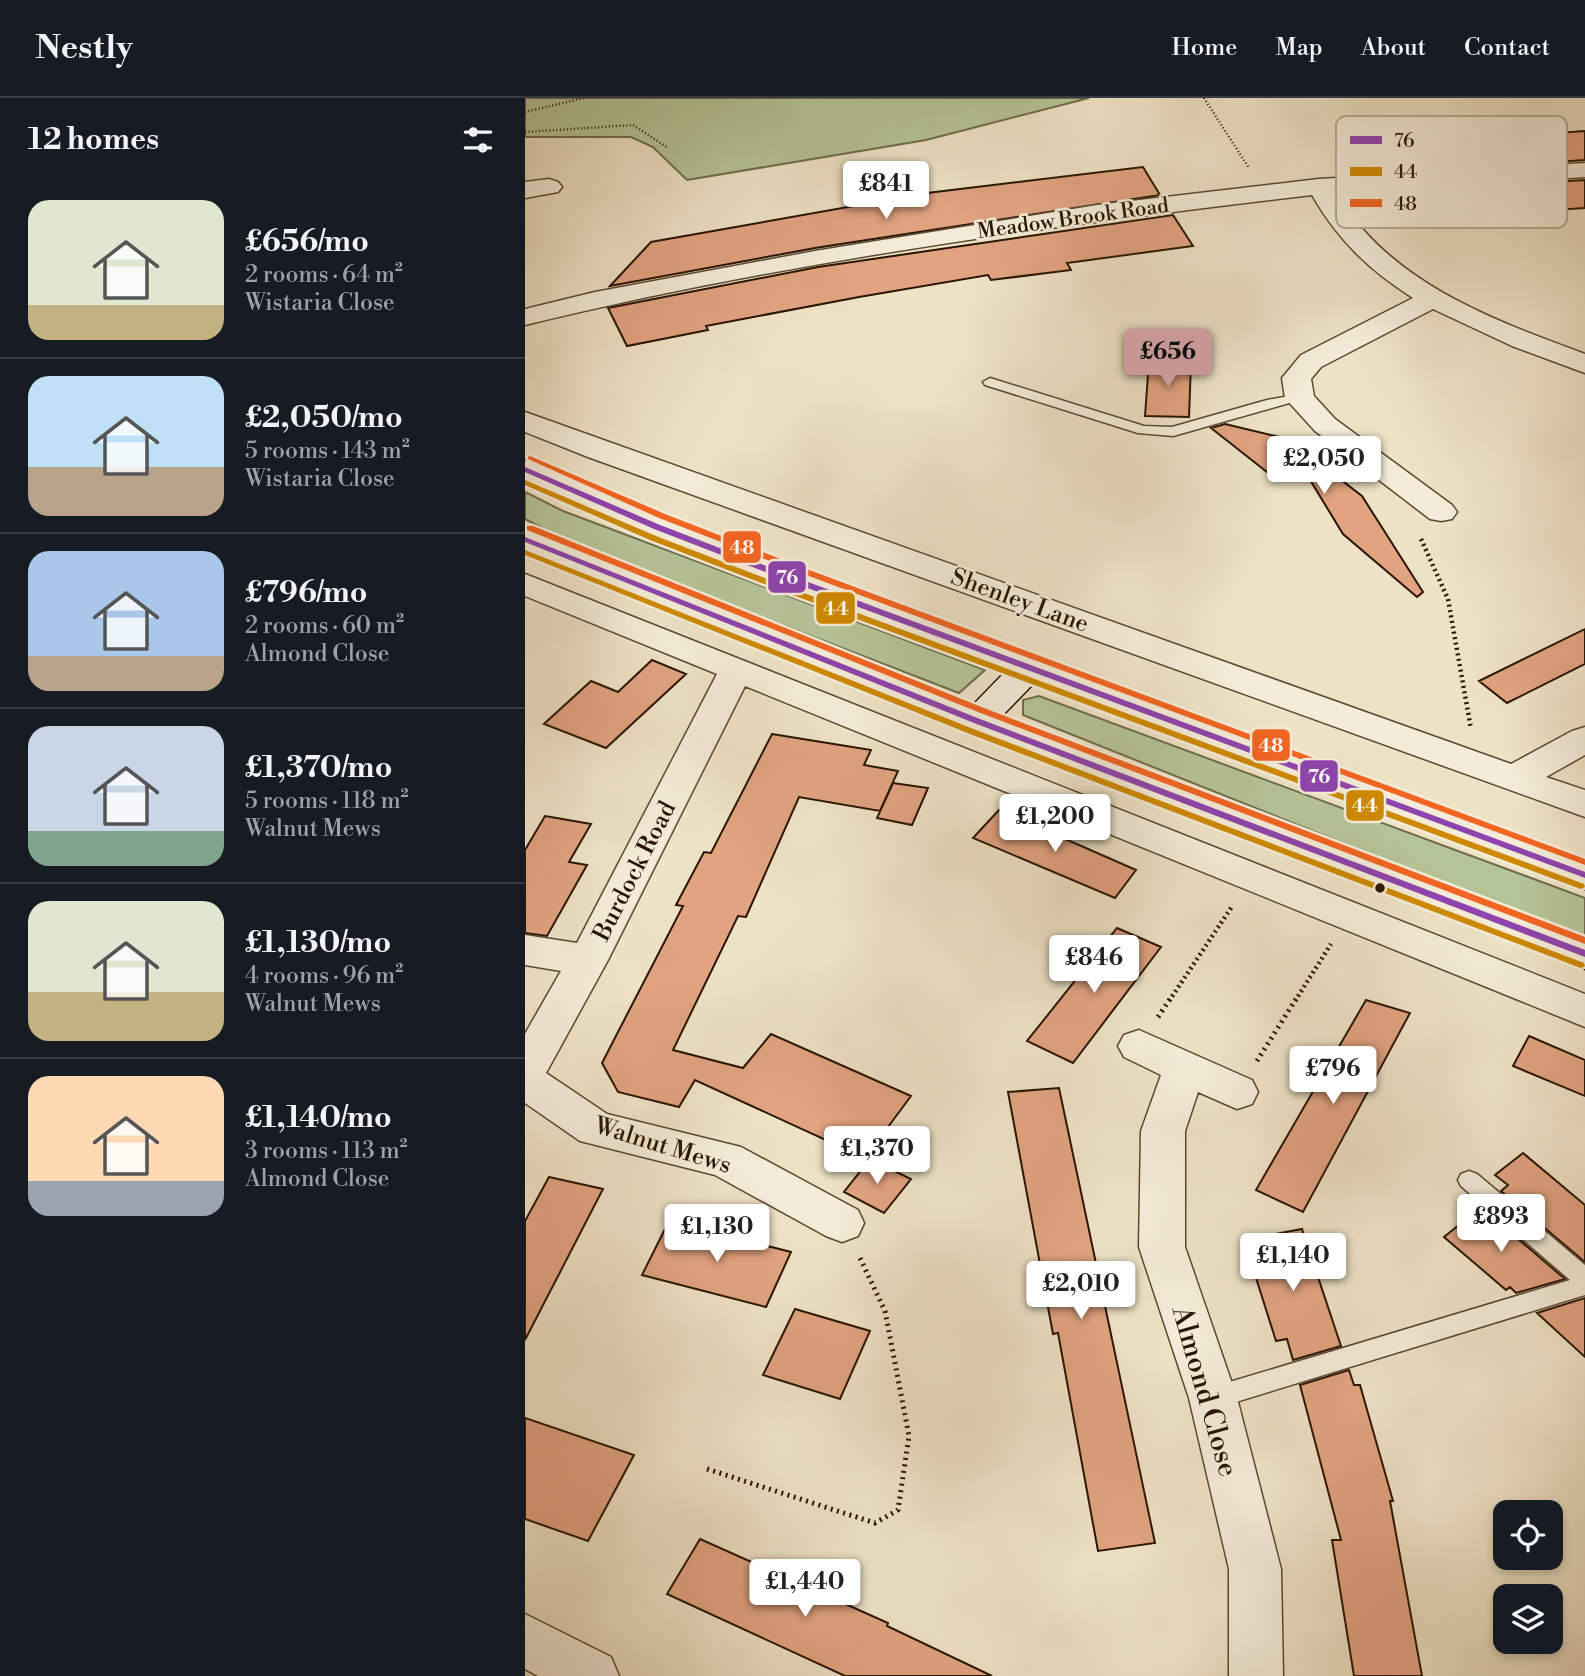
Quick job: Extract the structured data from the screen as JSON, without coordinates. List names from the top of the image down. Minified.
{"streets":{"street":["Meadow Brook Road","Shenley Lane","Burdock Road","Walnut Mews","Almond Close"]},"lines":["transit line 48","transit line 76","transit line 44"],"legend":["76","44","48"],"page":{"header":"Nestly","nav":["Home","Map","About","Contact"],"heading":"12 homes","price":["£841","£656","£2,050","£1,200","£846","£796","£1,370","£893","£1,130","£1,140","£2,010","£1,440"],"list":[{"name":"£656/mo","note":"2 rooms · 64 m² · Wistaria Close"},{"name":"£2,050/mo","note":"5 rooms · 143 m² · Wistaria Close"},{"name":"£796/mo","note":"2 rooms · 60 m² · Almond Close"},{"name":"£1,370/mo","note":"5 rooms · 118 m² · Walnut Mews"},{"name":"£1,130/mo","note":"4 rooms · 96 m² · Walnut Mews"},{"name":"£1,140/mo","note":"3 rooms · 113 m² · Almond Close"}]}}
